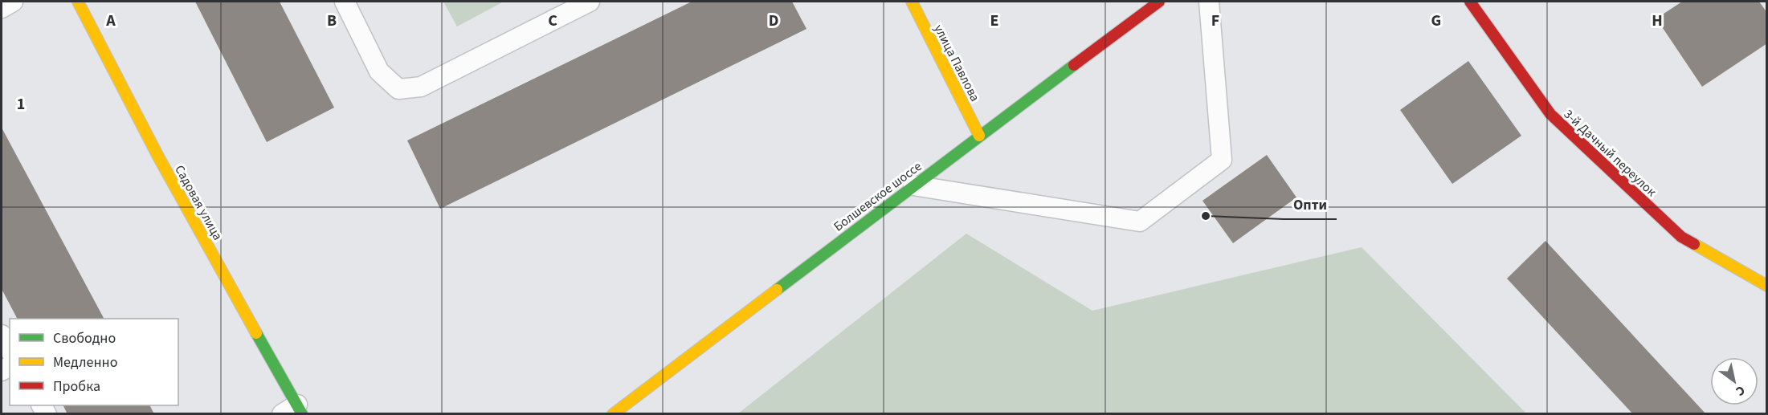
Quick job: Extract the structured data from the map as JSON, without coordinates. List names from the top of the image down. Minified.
{"streets":{"street":["улица Павлова","3-й Дачный переулок","Болшевское шоссе","Садовая улица"]},"crossings":[["улица Павлова","Болшевское шоссе"]],"places":["Опти"],"legend":["Свободно","Медленно","Пробка"],"north":"bottom right","grid":{"columns":["A","B","C","D","E","F","G","H"],"rows":["1"]}}
